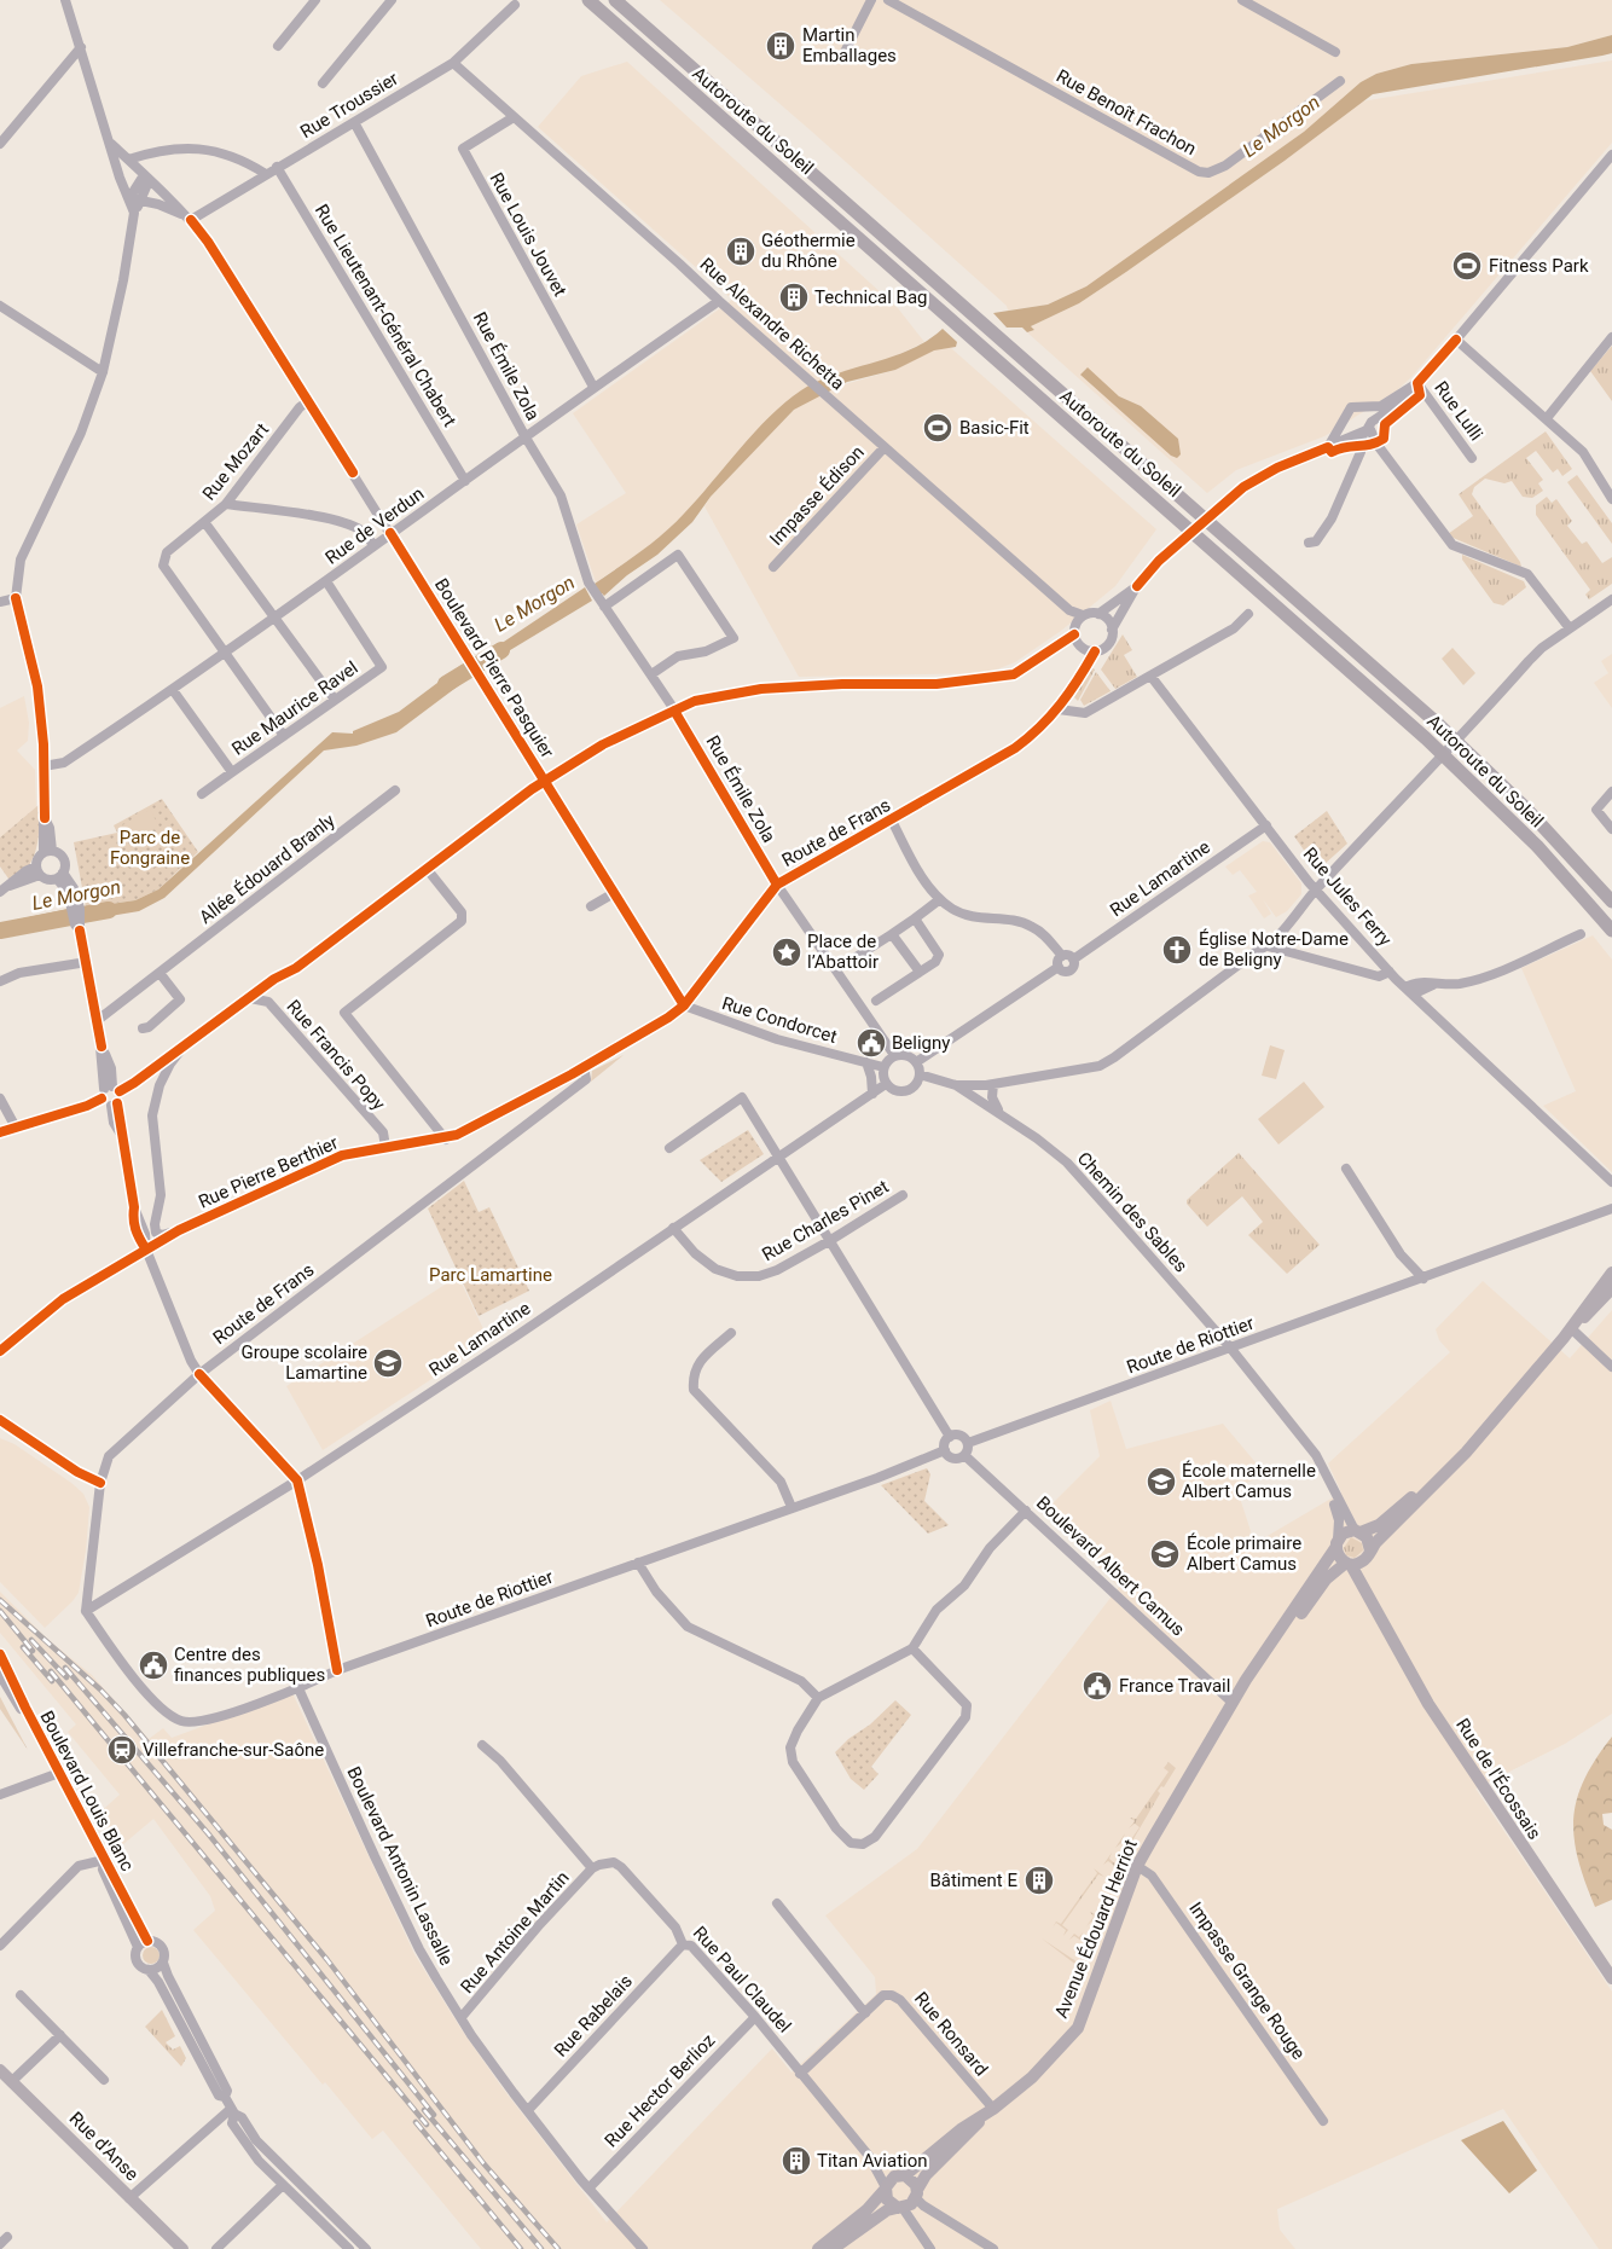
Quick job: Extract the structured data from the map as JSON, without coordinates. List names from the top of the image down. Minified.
{"streets":{"highway":["Autoroute du Soleil"],"main road":["Rue de l'Écossais","Avenue Édouard Herriot","Rue d'Anse"],"street":["Rue Troussier","Rue Benoît Frachon","Rue Louis Jouvet","Rue Lieutenant-Général Chabert","Rue Alexandre Richetta","Rue Émile Zola","Rue Lulli","Rue Mozart","Impasse Édison","Rue de Verdun","Boulevard Pierre Pasquier","Rue Maurice Ravel","Route de Frans","Allée Édouard Branly","Rue Lamartine","Rue Jules Ferry","Rue Condorcet","Rue Francis Popy","Rue Pierre Berthier","Chemin des Sables","Rue Charles Pinet","Route de Riottier","Boulevard Albert Camus","Boulevard Louis Blanc","Boulevard Antonin Lassalle","Rue Antoine Martin","Rue Paul Claudel","Impasse Grange Rouge","Rue Rabelais","Rue Ronsard","Rue Hector Berlioz"]},"crossings":[["Rue Troussier","Rue Lieutenant-Général Chabert"],["Rue Troussier","Rue Alexandre Richetta"],["Rue Troussier","Rue Émile Zola"],["Rue Troussier","Boulevard Pierre Pasquier"],["Rue Louis Jouvet","Rue Alexandre Richetta"],["Rue Louis Jouvet","Rue de Verdun"],["Rue Lieutenant-Général Chabert","Rue de Verdun"],["Rue Alexandre Richetta","Impasse Édison"],["Rue Alexandre Richetta","Rue de Verdun"],["Rue Alexandre Richetta","Route de Frans"],["Rue Émile Zola","Rue de Verdun"],["Rue Émile Zola","Route de Frans"],["Rue Émile Zola","Rue Lamartine"],["Rue Émile Zola","Rue Condorcet"],["Rue Mozart","Rue de Verdun"],["Rue Mozart","Boulevard Pierre Pasquier"],["Rue de Verdun","Boulevard Pierre Pasquier"],["Rue de Verdun","Rue Maurice Ravel"],["Boulevard Pierre Pasquier","Route de Frans"],["Boulevard Pierre Pasquier","Rue Condorcet"],["Route de Frans","Rue Lamartine"],["Route de Frans","Rue Condorcet"],["Route de Frans","Rue Pierre Berthier"],["Route de Frans","Route de Riottier"],["Rue Lamartine","Rue Jules Ferry"],["Rue Lamartine","Rue Condorcet"],["Rue Lamartine","Rue Charles Pinet"],["Rue Lamartine","Route de Riottier"],["Rue Francis Popy","Rue Pierre Berthier"],["Chemin des Sables","Route de Riottier"],["Route de Riottier","Boulevard Albert Camus"],["Route de Riottier","Boulevard Antonin Lassalle"],["Boulevard Albert Camus","Avenue Édouard Herriot"],["Rue de l'Écossais","Avenue Édouard Herriot"],["Boulevard Antonin Lassalle","Rue Antoine Martin"],["Boulevard Antonin Lassalle","Rue Rabelais"],["Boulevard Antonin Lassalle","Rue Hector Berlioz"],["Avenue Édouard Herriot","Rue Paul Claudel"],["Avenue Édouard Herriot","Impasse Grange Rouge"],["Avenue Édouard Herriot","Rue Ronsard"],["Rue Antoine Martin","Rue Paul Claudel"],["Rue Paul Claudel","Rue Rabelais"],["Rue Paul Claudel","Rue Ronsard"],["Rue Paul Claudel","Rue Hector Berlioz"]],"water":["Le Morgon"],"parks":["Parc de Fongraine","Parc Lamartine"],"places":{"building":["Martin Emballages","Géothermie du Rhône","Technical Bag","Bâtiment E","Titan Aviation"],"sports":["Fitness Park","Basic-Fit"],"church":["Église Notre-Dame de Beligny"],"place":["Place de l’Abattoir"],"public building":["Beligny","Centre des finances publiques","France Travail"],"school or university":["Groupe scolaire Lamartine","École maternelle Albert Camus","École primaire Albert Camus"],"station":["Villefranche-sur-Saône"]}}
